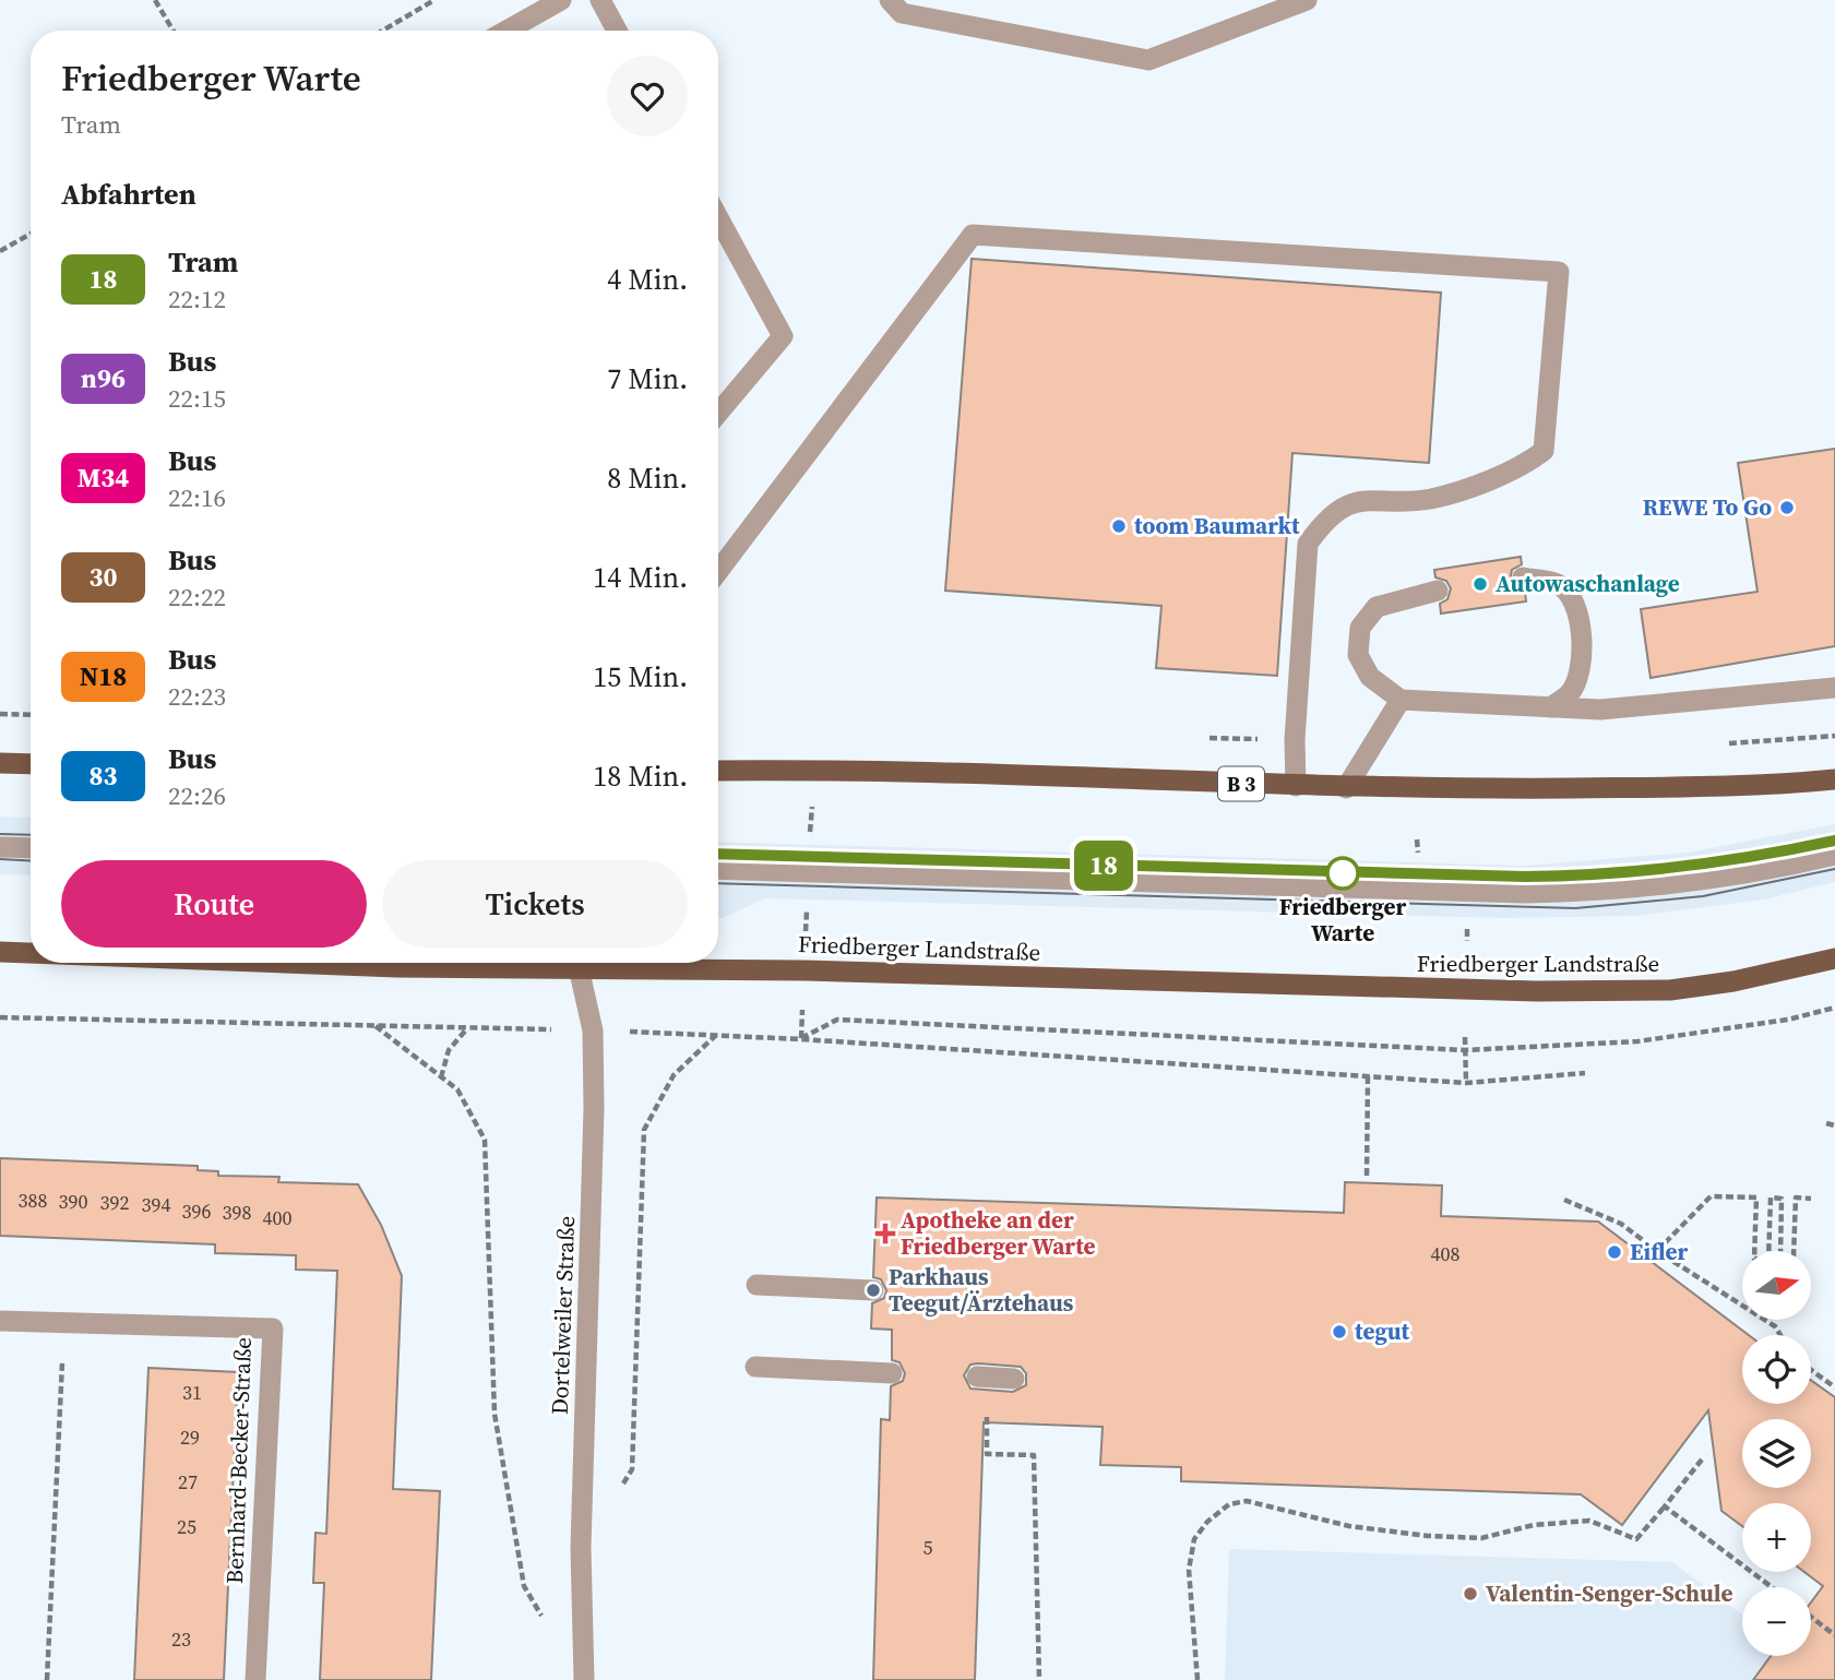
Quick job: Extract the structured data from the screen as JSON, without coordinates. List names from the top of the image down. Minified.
{"streets":{"main road":["B 3","Friedberger Landstraße"],"street":["Dortelweiler Straße","Bernhard-Becker-Straße"]},"places":{"other":["REWE To Go","toom Baumarkt","Autowaschanlage","Friedberger Warte","Eifler","Parkhaus Teegut/Ärztehaus","tegut","Valentin-Senger-Schule"],"health":["Apotheke an der Friedberger Warte"]},"lines":["tram line 18"],"house_numbers":["388","390","392","394","396","398","400","408","31","29","27","25","5","23"],"north":"right","page":{"on_map":"18","heading":[["Friedberger Warte","Tram"],"Abfahrten"],"list":[{"mark":"18","name":"Tram","note":"22:12","value":"4 Min."},{"mark":"n96","name":"Bus","note":"22:15","value":"7 Min."},{"mark":"M34","name":"Bus","note":"22:16","value":"8 Min."},{"mark":"30","name":"Bus","note":"22:22","value":"14 Min."},{"mark":"N18","name":"Bus","note":"22:23","value":"15 Min."},{"mark":"83","name":"Bus","note":"22:26","value":"18 Min."}],"buttons":["Route","Tickets"],"map_buttons":["+","−"]}}
